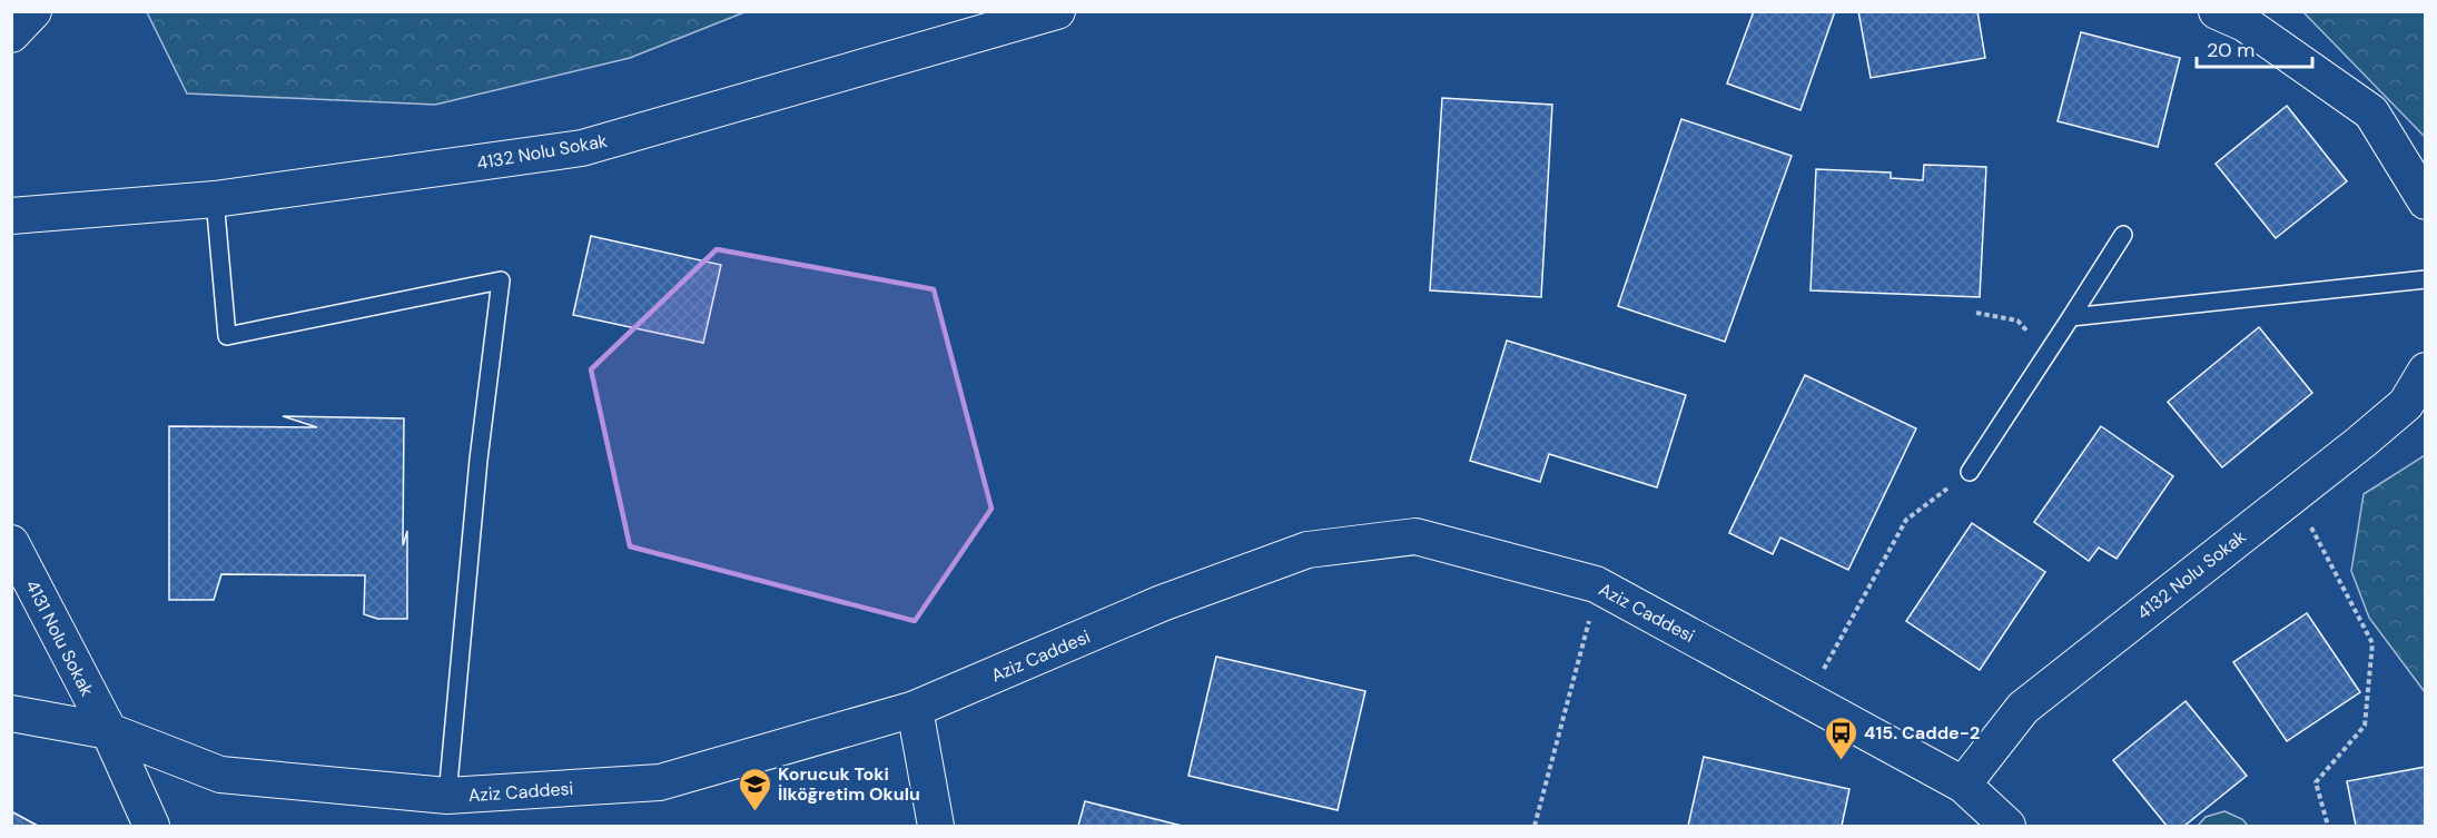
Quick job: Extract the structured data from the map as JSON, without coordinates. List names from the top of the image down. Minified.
{"streets":{"street":["4132 Nolu Sokak","Aziz Caddesi","4131 Nolu Sokak"]},"crossings":[["4132 Nolu Sokak","Aziz Caddesi"],["Aziz Caddesi","4131 Nolu Sokak"]],"places":{"bus stop":["415. Cadde-2"],"school or university":["Korucuk Toki İlköğretim Okulu"]},"scale_bar":"20 m"}
